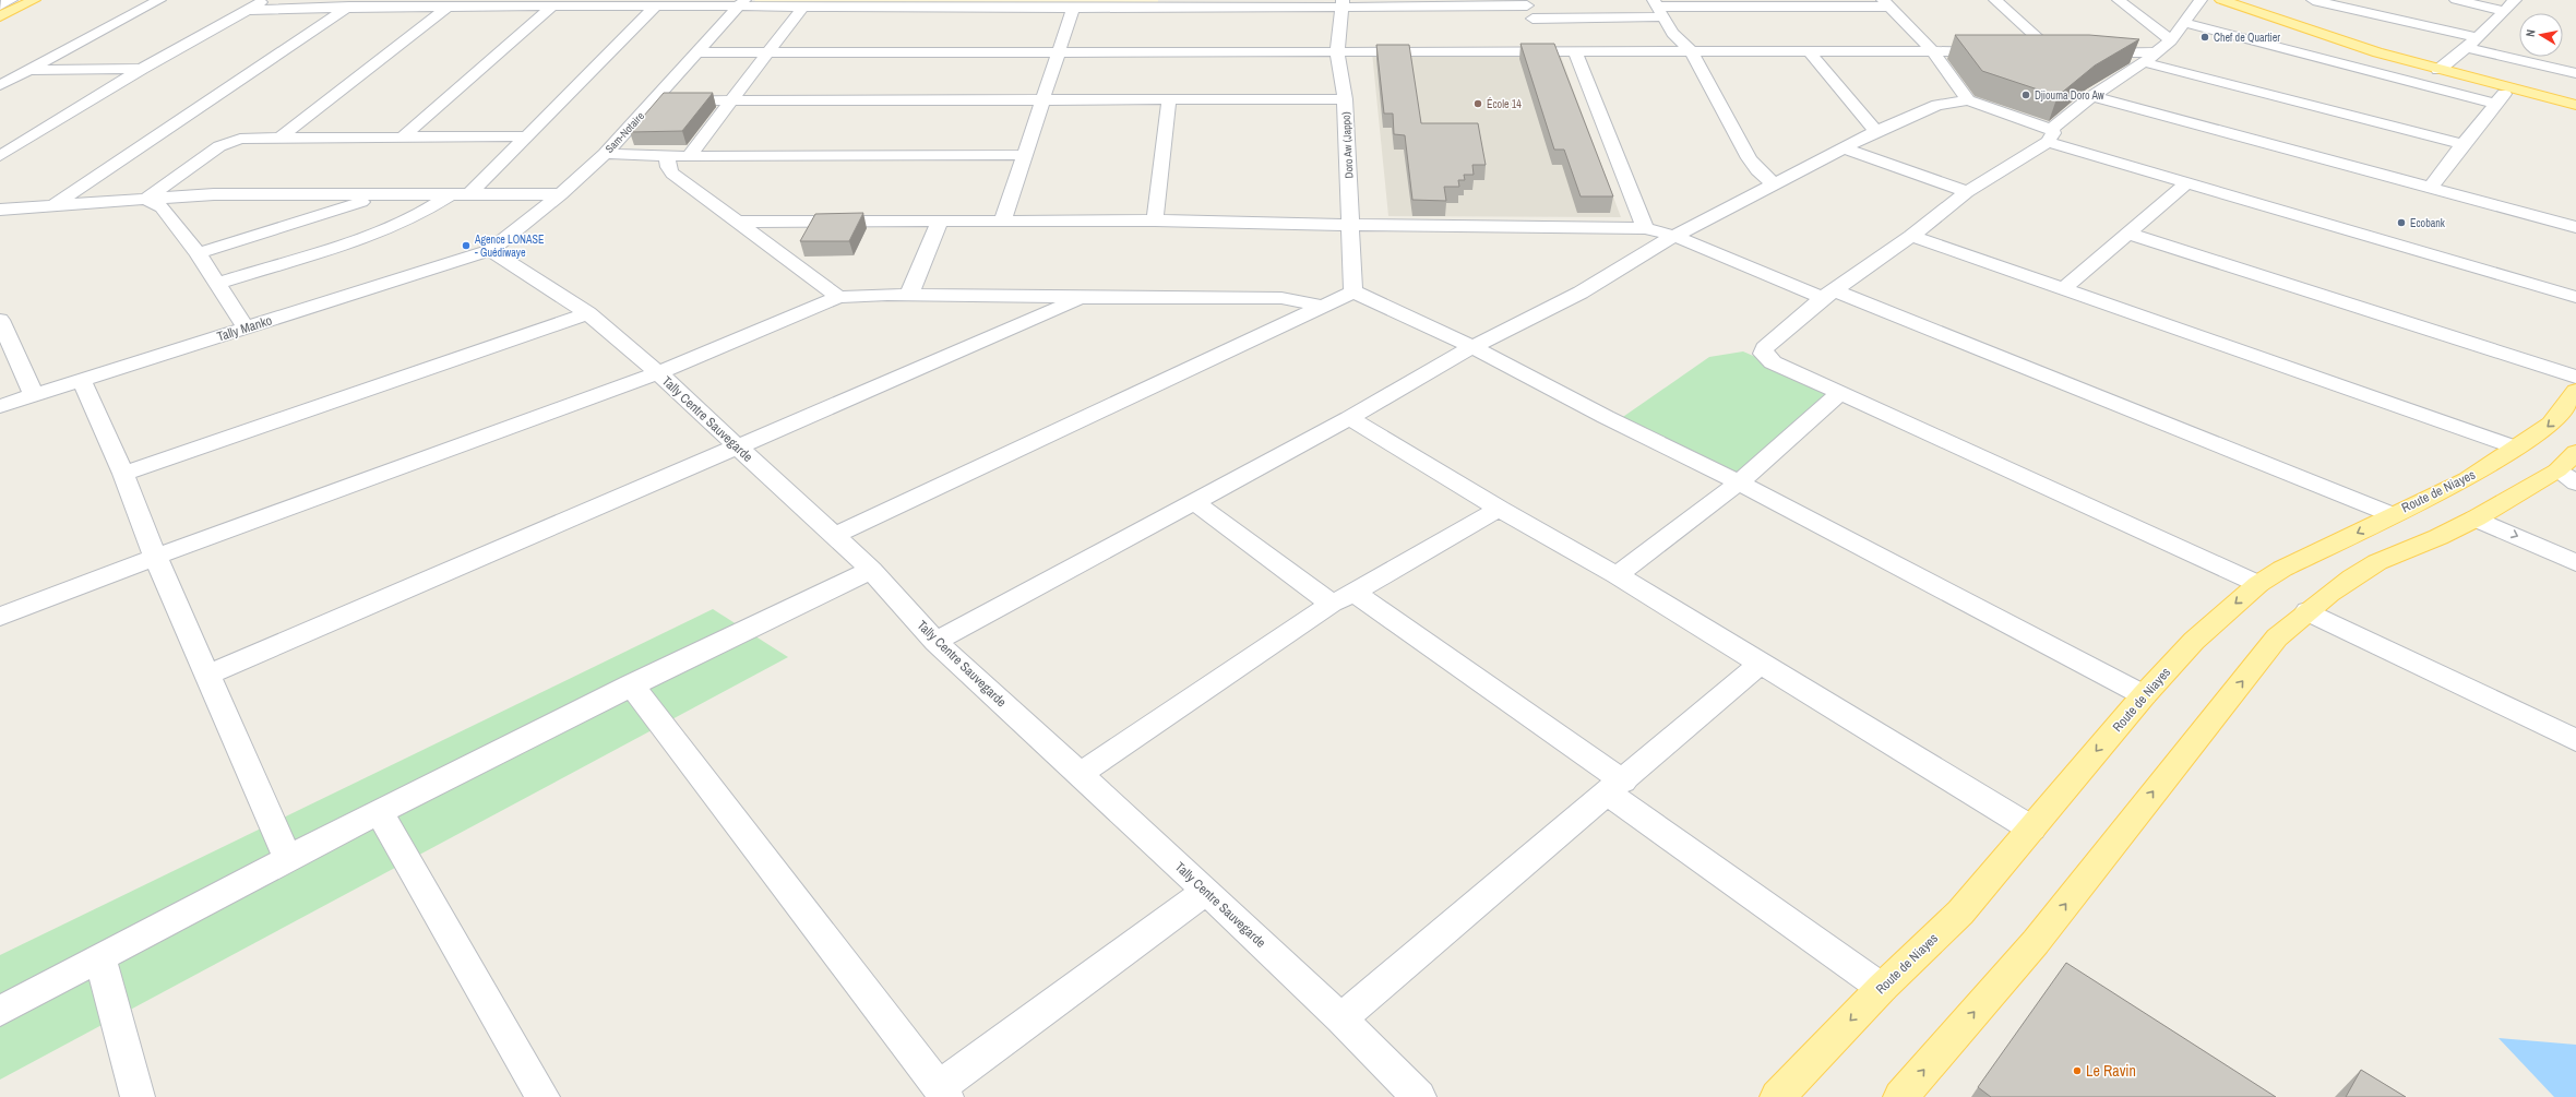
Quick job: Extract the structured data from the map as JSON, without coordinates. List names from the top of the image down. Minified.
{"streets":{"main road":["Route de Niayes"],"street":["Sam-Notaire","Doro Aw (Jappo)","Tally Manko","Tally Centre Sauvegarde"]},"crossings":[["Sam-Notaire","Tally Manko"],["Sam-Notaire","Tally Centre Sauvegarde"],["Tally Manko","Tally Centre Sauvegarde"]],"places":["Chef de Quartier","Djiouma Doro Aw","École 14","Ecobank","Agence LONASE - Guédiwaye","Le Ravin"],"north":"left"}
